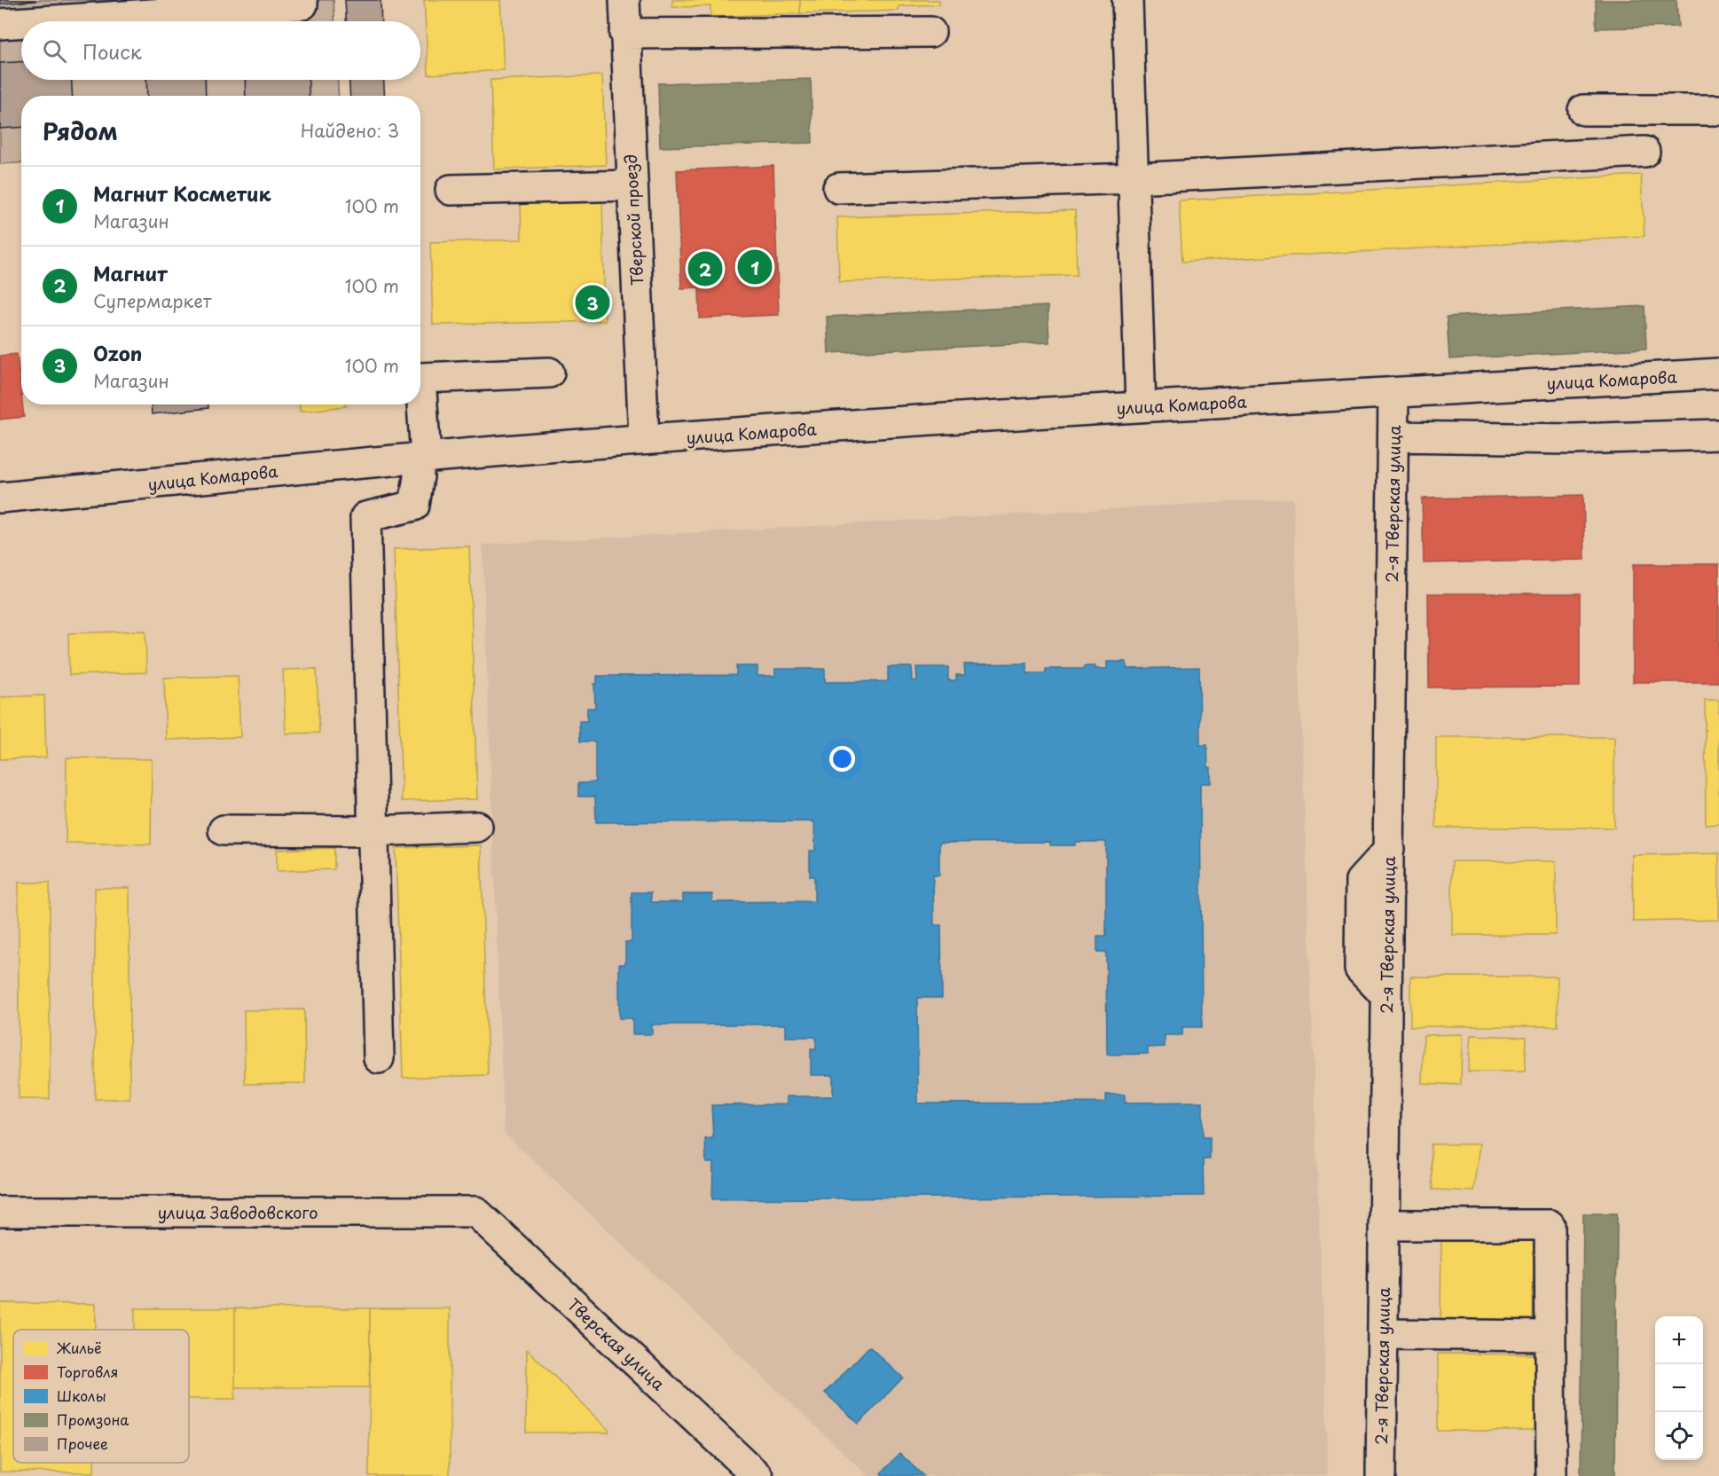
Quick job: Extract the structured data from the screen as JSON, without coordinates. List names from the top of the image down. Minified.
{"streets":{"street":["Тверской проезд","улица Комарова","2-я Тверская улица","улица Заводовского","Тверская улица"]},"crossings":[["Тверской проезд","улица Комарова"],["улица Заводовского","Тверская улица"]],"legend":["Жильё","Торговля","Школы","Промзона","Прочее"],"page":{"search":"Поиск","heading":["Рядом","Найдено: 3"],"list":[{"mark":"1","name":"Магнит Косметик","note":"Магазин","value":"100 m"},{"mark":"2","name":"Магнит","note":"Супермаркет","value":"100 m"},{"mark":"3","name":"Ozon","note":"Магазин","value":"100 m"}],"pins":["1","2","3"],"map_buttons":["+","−"]}}
